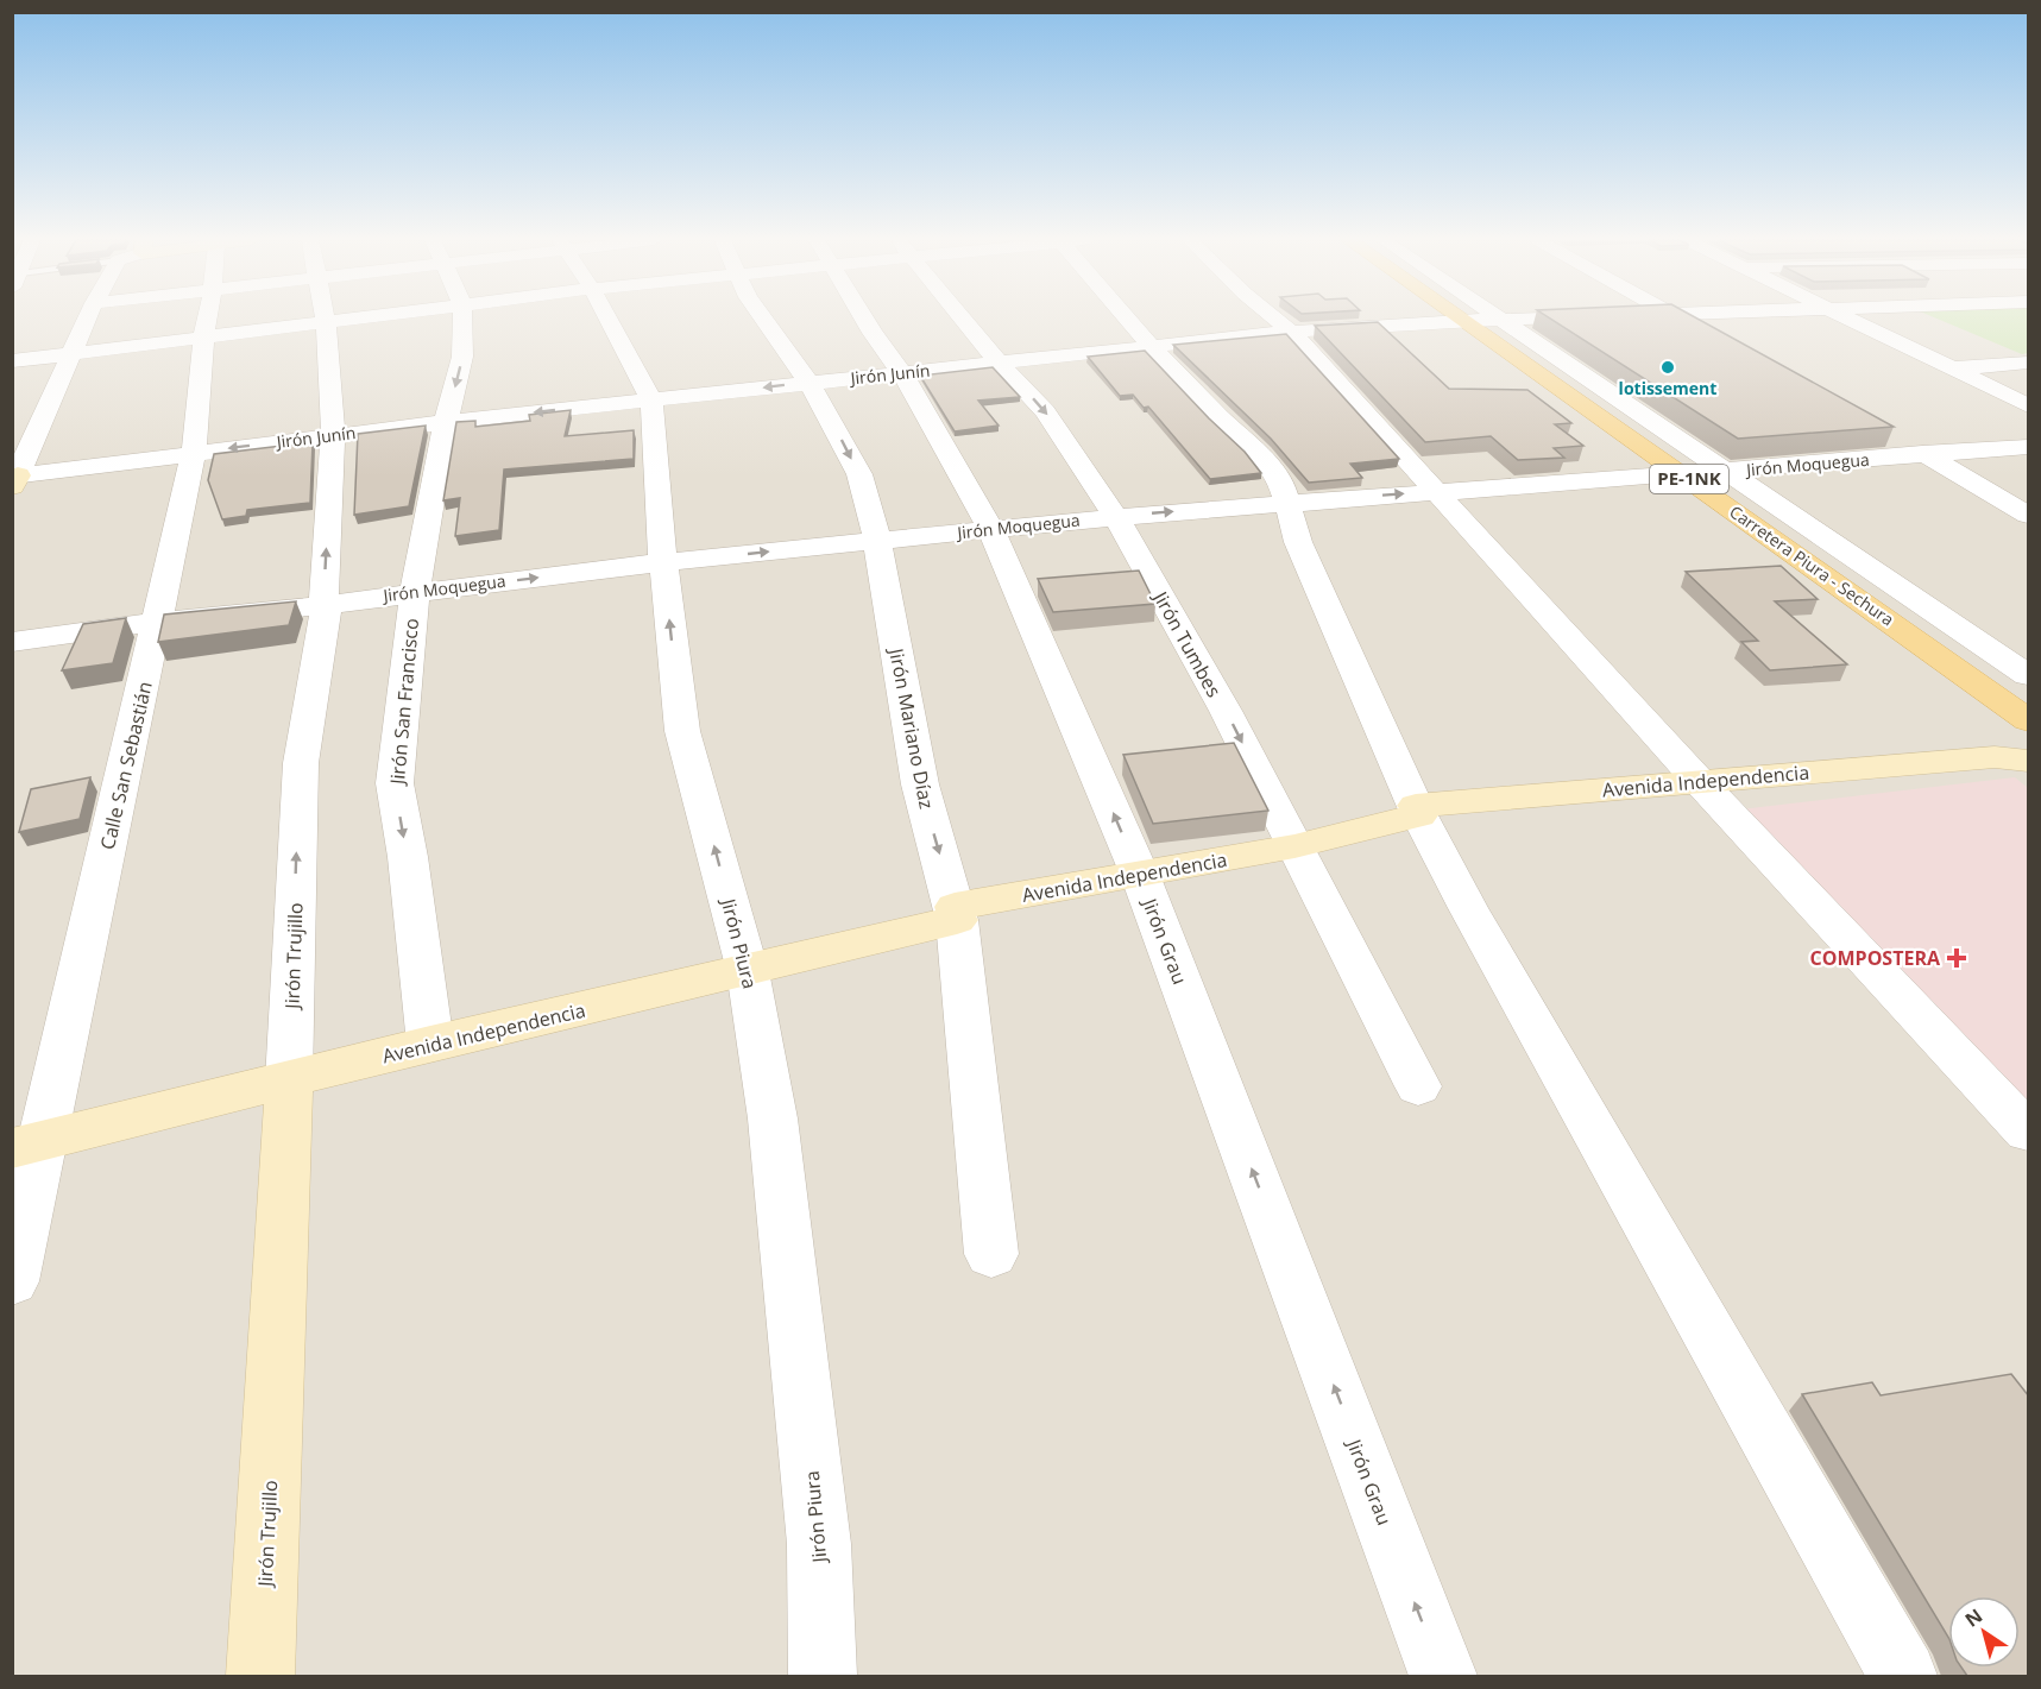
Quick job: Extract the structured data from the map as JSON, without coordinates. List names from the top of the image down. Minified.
{"streets":{"main road":["PE-1NK","Carretera Piura - Sechura"],"street":["Jirón Junín","Jirón Moquegua","Jirón Tumbes","Jirón San Francisco","Jirón Mariano Díaz","Calle San Sebastián","Avenida Independencia","Jirón Grau","Jirón Piura","Jirón Trujillo"]},"crossings":[["Jirón Junín","Carretera Piura - Sechura"],["Jirón Junín","Jirón Tumbes"],["Jirón Junín","Jirón San Francisco"],["Jirón Junín","Jirón Mariano Díaz"],["Jirón Junín","Calle San Sebastián"],["Jirón Junín","Jirón Grau"],["Jirón Junín","Jirón Piura"],["Jirón Junín","Jirón Trujillo"],["Jirón Moquegua","Carretera Piura - Sechura"],["Jirón Moquegua","Jirón Tumbes"],["Jirón Moquegua","Jirón San Francisco"],["Jirón Moquegua","Jirón Mariano Díaz"],["Jirón Moquegua","Calle San Sebastián"],["Jirón Moquegua","Jirón Grau"],["Jirón Moquegua","Jirón Piura"],["Jirón Moquegua","Jirón Trujillo"],["Jirón Tumbes","Avenida Independencia"],["Jirón San Francisco","Avenida Independencia"],["Jirón Mariano Díaz","Avenida Independencia"],["Calle San Sebastián","Avenida Independencia"],["Avenida Independencia","Jirón Grau"],["Avenida Independencia","Jirón Piura"],["Avenida Independencia","Jirón Trujillo"]],"one_way":["Jirón Moquegua","Jirón San Francisco","Jirón Mariano Díaz","Jirón Trujillo"],"places":{"other":["lotissement"],"health":["COMPOSTERA"]},"north":"top left"}
